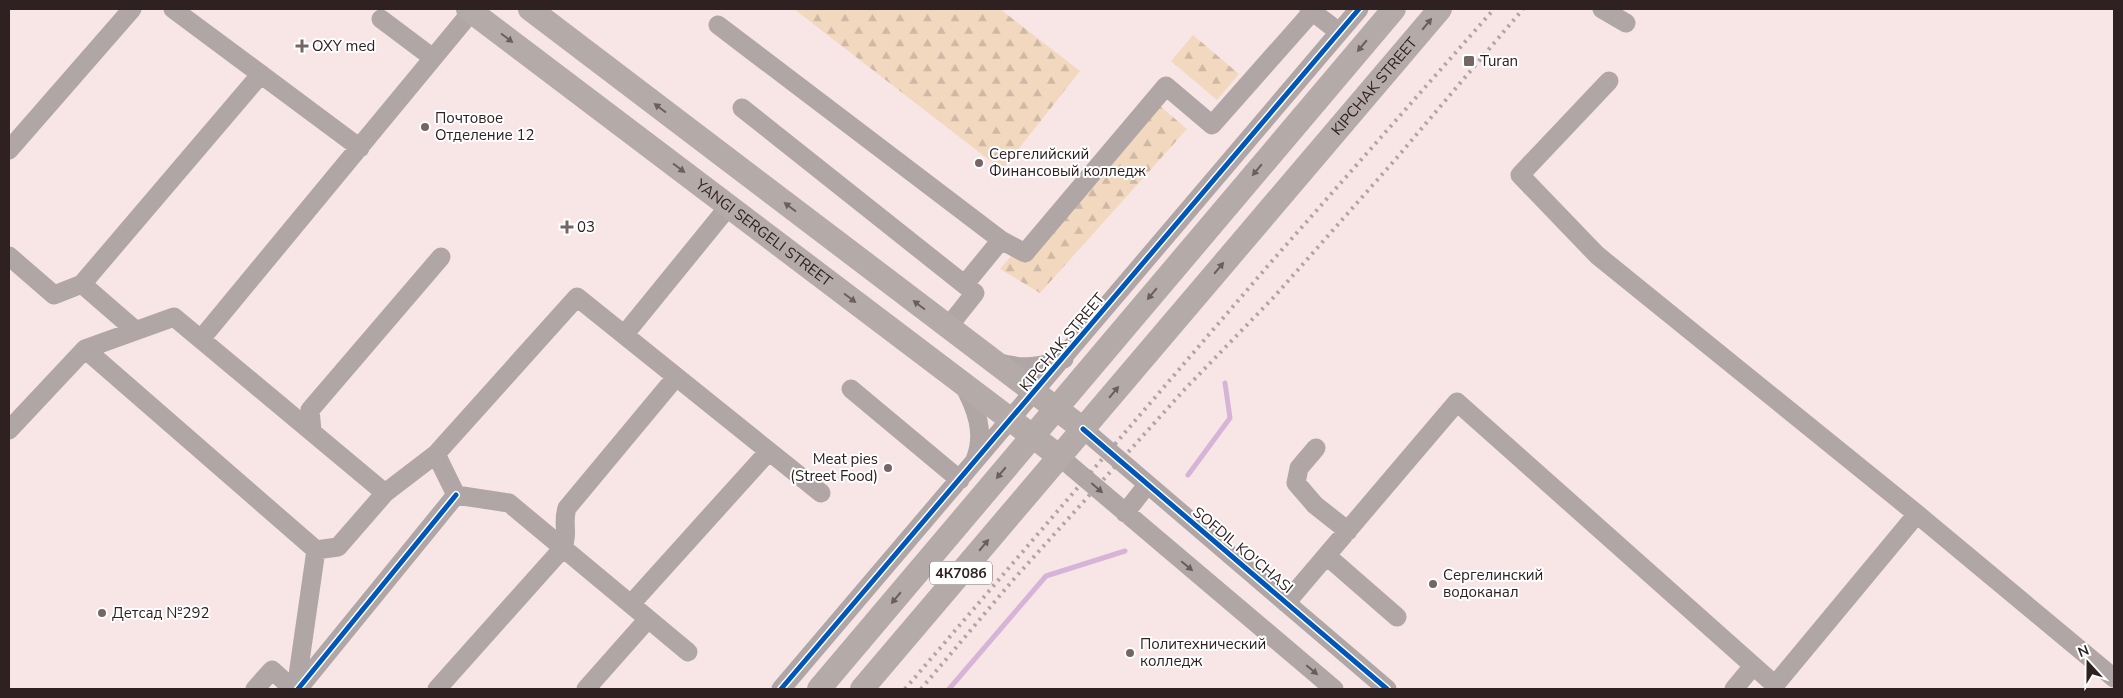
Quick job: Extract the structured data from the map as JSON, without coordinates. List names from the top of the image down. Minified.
{"streets":{"main road":["KIPCHAK STREET","YANGI SERGELI STREET","4К708б"],"street":["SOFDIL KO'CHASI"]},"crossings":[["KIPCHAK STREET","YANGI SERGELI STREET"],["KIPCHAK STREET","SOFDIL KO'CHASI"]],"places":{"health":["OXY med","03"],"transit":["Turan"],"other":["Почтовое Отделение 12","Сергелийский Финансовый колледж","Meat pies (Street Food)","Сергелинский водоканал","Детсад №292","Политехнический колледж"]},"north":"top"}
